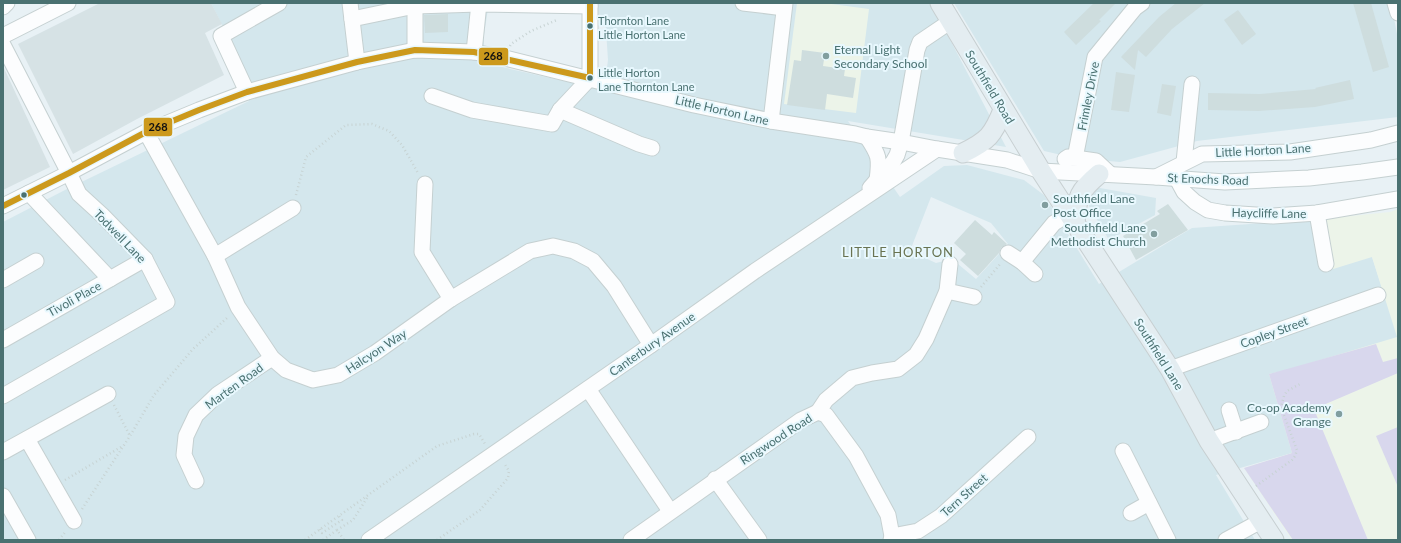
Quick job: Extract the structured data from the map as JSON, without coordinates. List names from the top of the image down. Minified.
{"streets":{"main road":["Southfield Road","Southfield Lane"],"street":["Frimley Drive","Little Horton Lane","St Enochs Road","Haycliffe Lane","Todwell Lane","Tivoli Place","Copley Street","Canterbury Avenue","Halcyon Way","Marten Road","Ringwood Road","Tern Street"]},"crossings":[["Southfield Road","Little Horton Lane"],["Southfield Road","St Enochs Road"],["Southfield Road","Southfield Lane"],["Little Horton Lane","St Enochs Road"],["Little Horton Lane","Todwell Lane"],["Little Horton Lane","Canterbury Avenue"],["Little Horton Lane","Halcyon Way"],["Little Horton Lane","Southfield Lane"],["St Enochs Road","Haycliffe Lane"],["St Enochs Road","Southfield Lane"],["Todwell Lane","Tivoli Place"],["Copley Street","Southfield Lane"],["Canterbury Avenue","Halcyon Way"],["Halcyon Way","Marten Road"],["Ringwood Road","Tern Street"]],"districts":["LITTLE HORTON"],"places":["Thornton Lane Little Horton Lane","Eternal Light Secondary School","Little Horton Lane Thornton Lane","Southfield Lane Post Office","Southfield Lane Methodist Church","Co-op Academy Grange"],"lines":["transit line 268"]}
